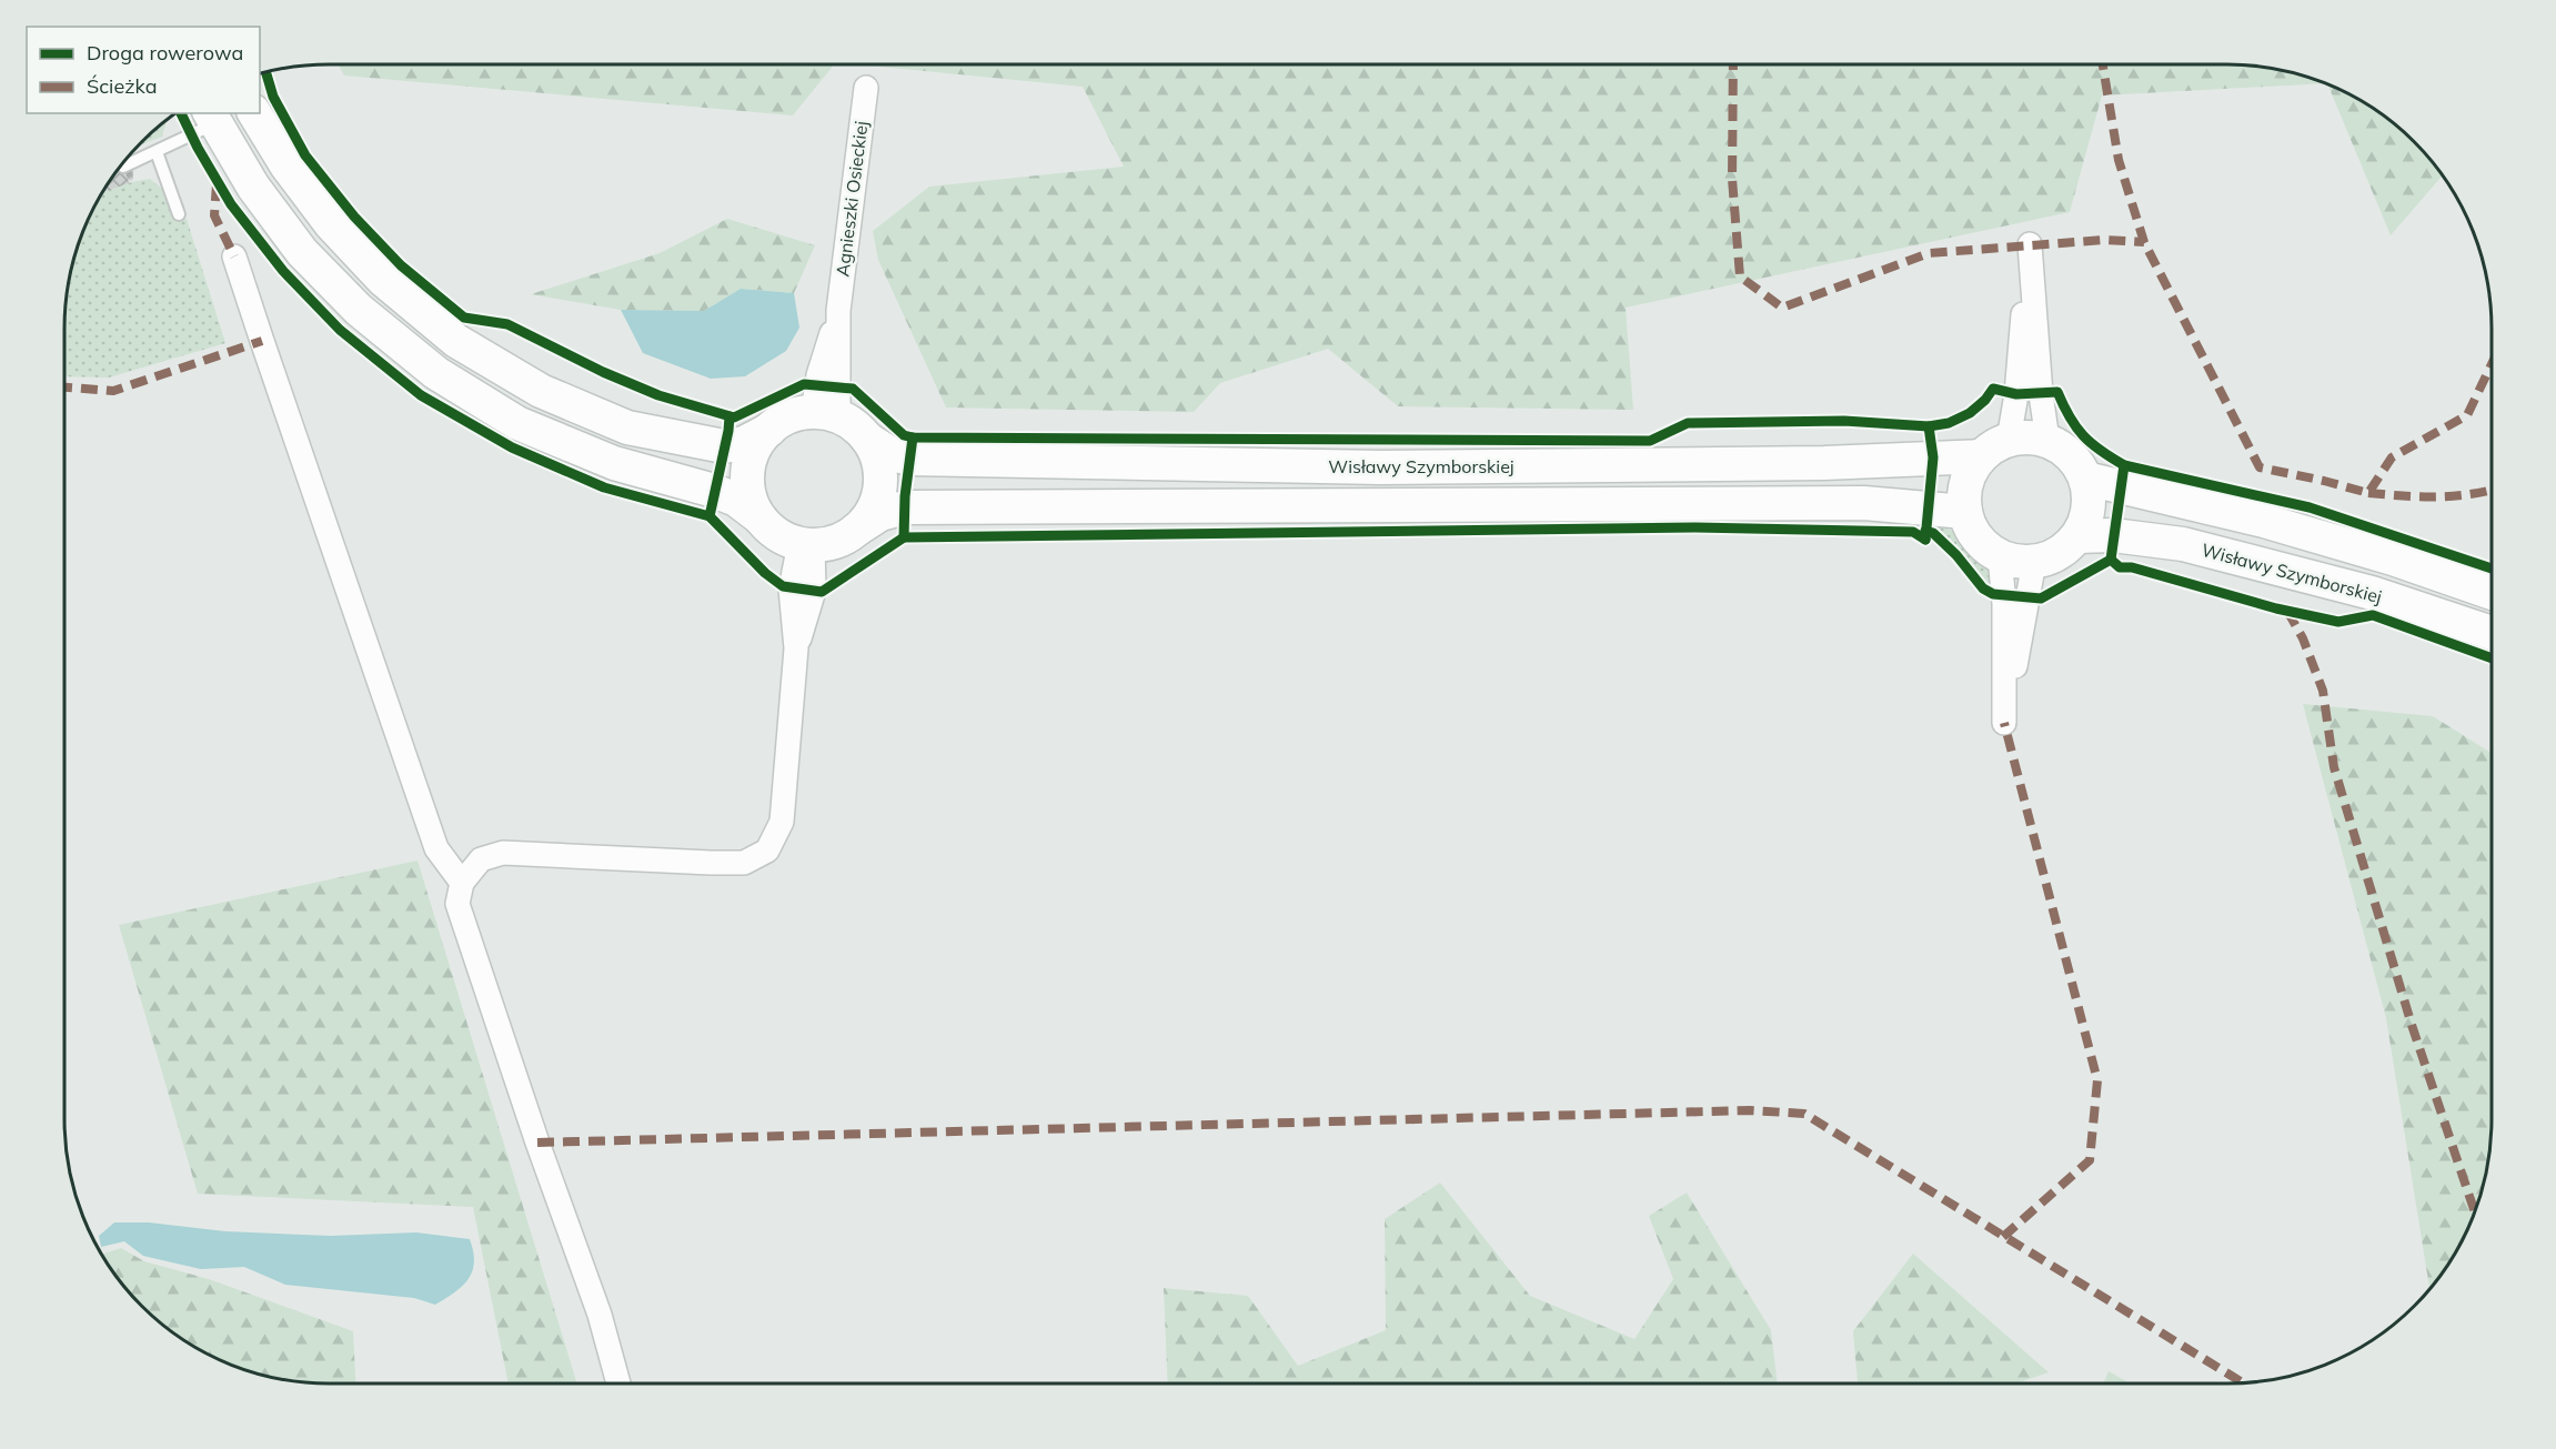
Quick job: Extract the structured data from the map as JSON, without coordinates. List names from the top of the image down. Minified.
{"streets":{"main road":["Wisławy Szymborskiej"],"street":["Agnieszki Osieckiej"]},"crossings":[["Agnieszki Osieckiej","Wisławy Szymborskiej"]],"legend":["Droga rowerowa","Ścieżka"]}
